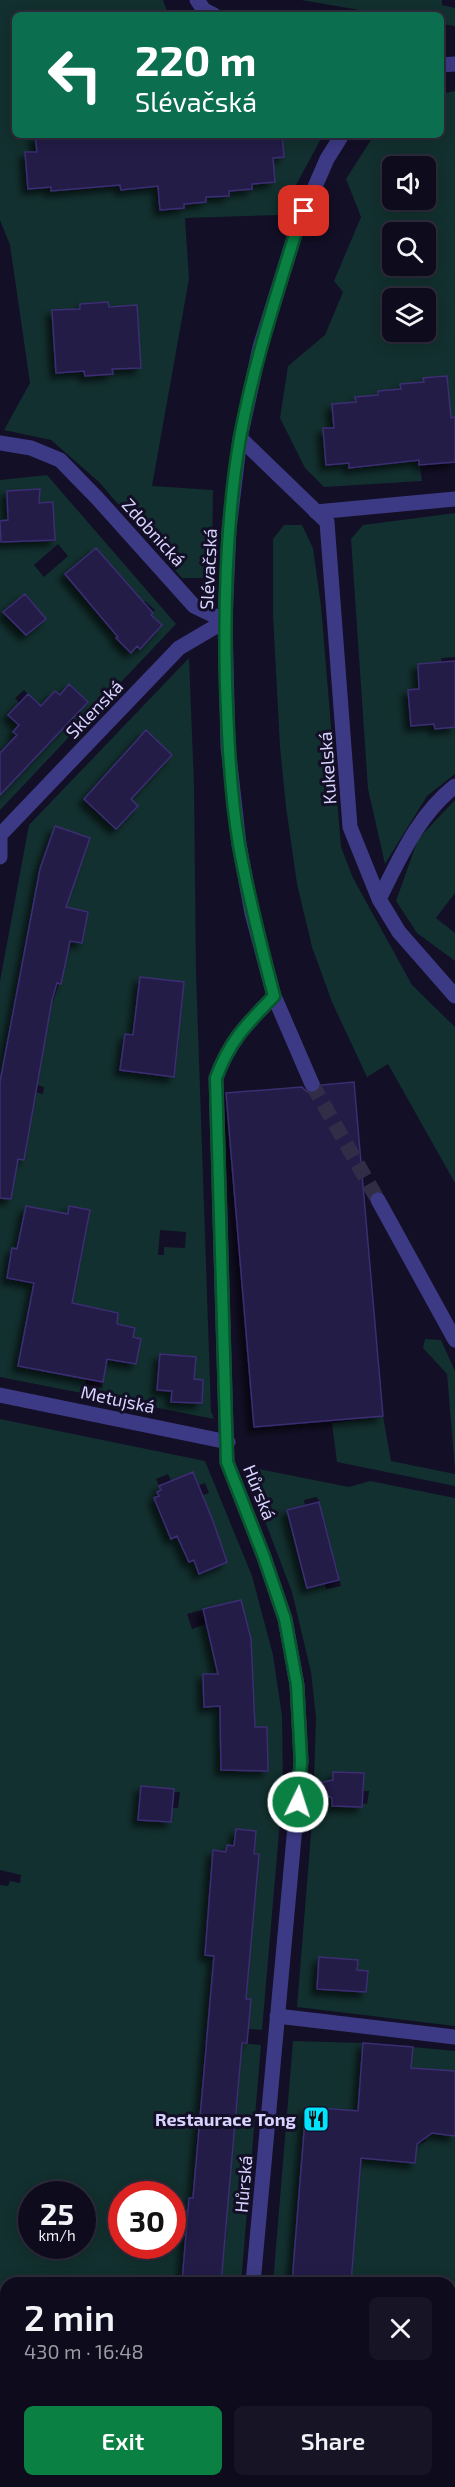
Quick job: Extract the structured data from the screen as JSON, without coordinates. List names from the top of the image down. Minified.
{"streets":{"street":["Zdobnická","Slévačská","Sklenská","Kukelská","Metujská","Hůrská"]},"crossings":[["Zdobnická","Slévačská"],["Zdobnická","Sklenská"],["Slévačská","Sklenská"],["Slévačská","Kukelská"],["Slévačská","Hůrská"],["Metujská","Hůrská"]],"places":{"restaurant":["Restaurace Tong"]},"page":{"turn":["220 m","Slévačská"],"speed":"25 km/h","limit":"30","heading":["2 min","430 m · 16:48"],"buttons":["Exit","Share"]}}
